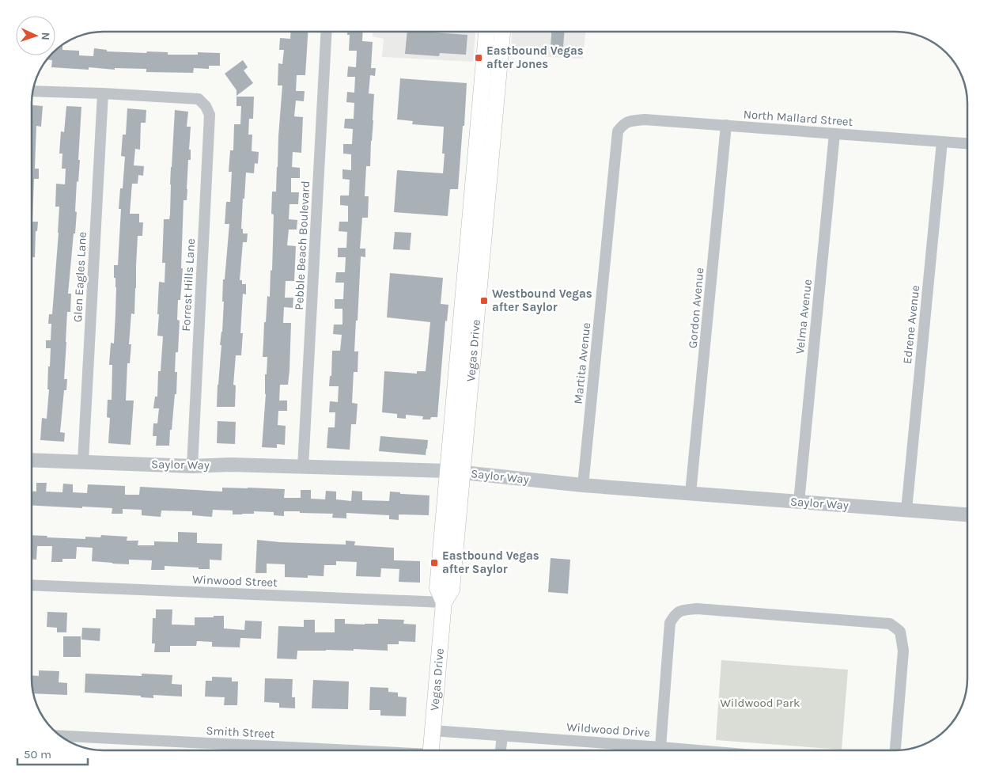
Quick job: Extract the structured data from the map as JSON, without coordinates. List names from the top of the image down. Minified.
{"streets":{"main road":["Vegas Drive"],"street":["North Mallard Street","Pebble Beach Boulevard","Glen Eagles Lane","Forrest Hills Lane","Gordon Avenue","Velma Avenue","Edrene Avenue","Martita Avenue","Saylor Way","Winwood Street","Wildwood Drive","Smith Street"]},"crossings":[["North Mallard Street","Gordon Avenue"],["North Mallard Street","Velma Avenue"],["North Mallard Street","Edrene Avenue"],["North Mallard Street","Martita Avenue"],["Pebble Beach Boulevard","Saylor Way"],["Glen Eagles Lane","Forrest Hills Lane"],["Glen Eagles Lane","Saylor Way"],["Forrest Hills Lane","Saylor Way"],["Gordon Avenue","Saylor Way"],["Velma Avenue","Saylor Way"],["Edrene Avenue","Saylor Way"],["Vegas Drive","Saylor Way"],["Vegas Drive","Winwood Street"],["Vegas Drive","Wildwood Drive"],["Martita Avenue","Saylor Way"]],"parks":["Wildwood Park"],"places":{"transit":["Eastbound Vegas after Jones","Westbound Vegas after Saylor","Eastbound Vegas after Saylor"]},"scale_bar":"50 m","north":"right"}
